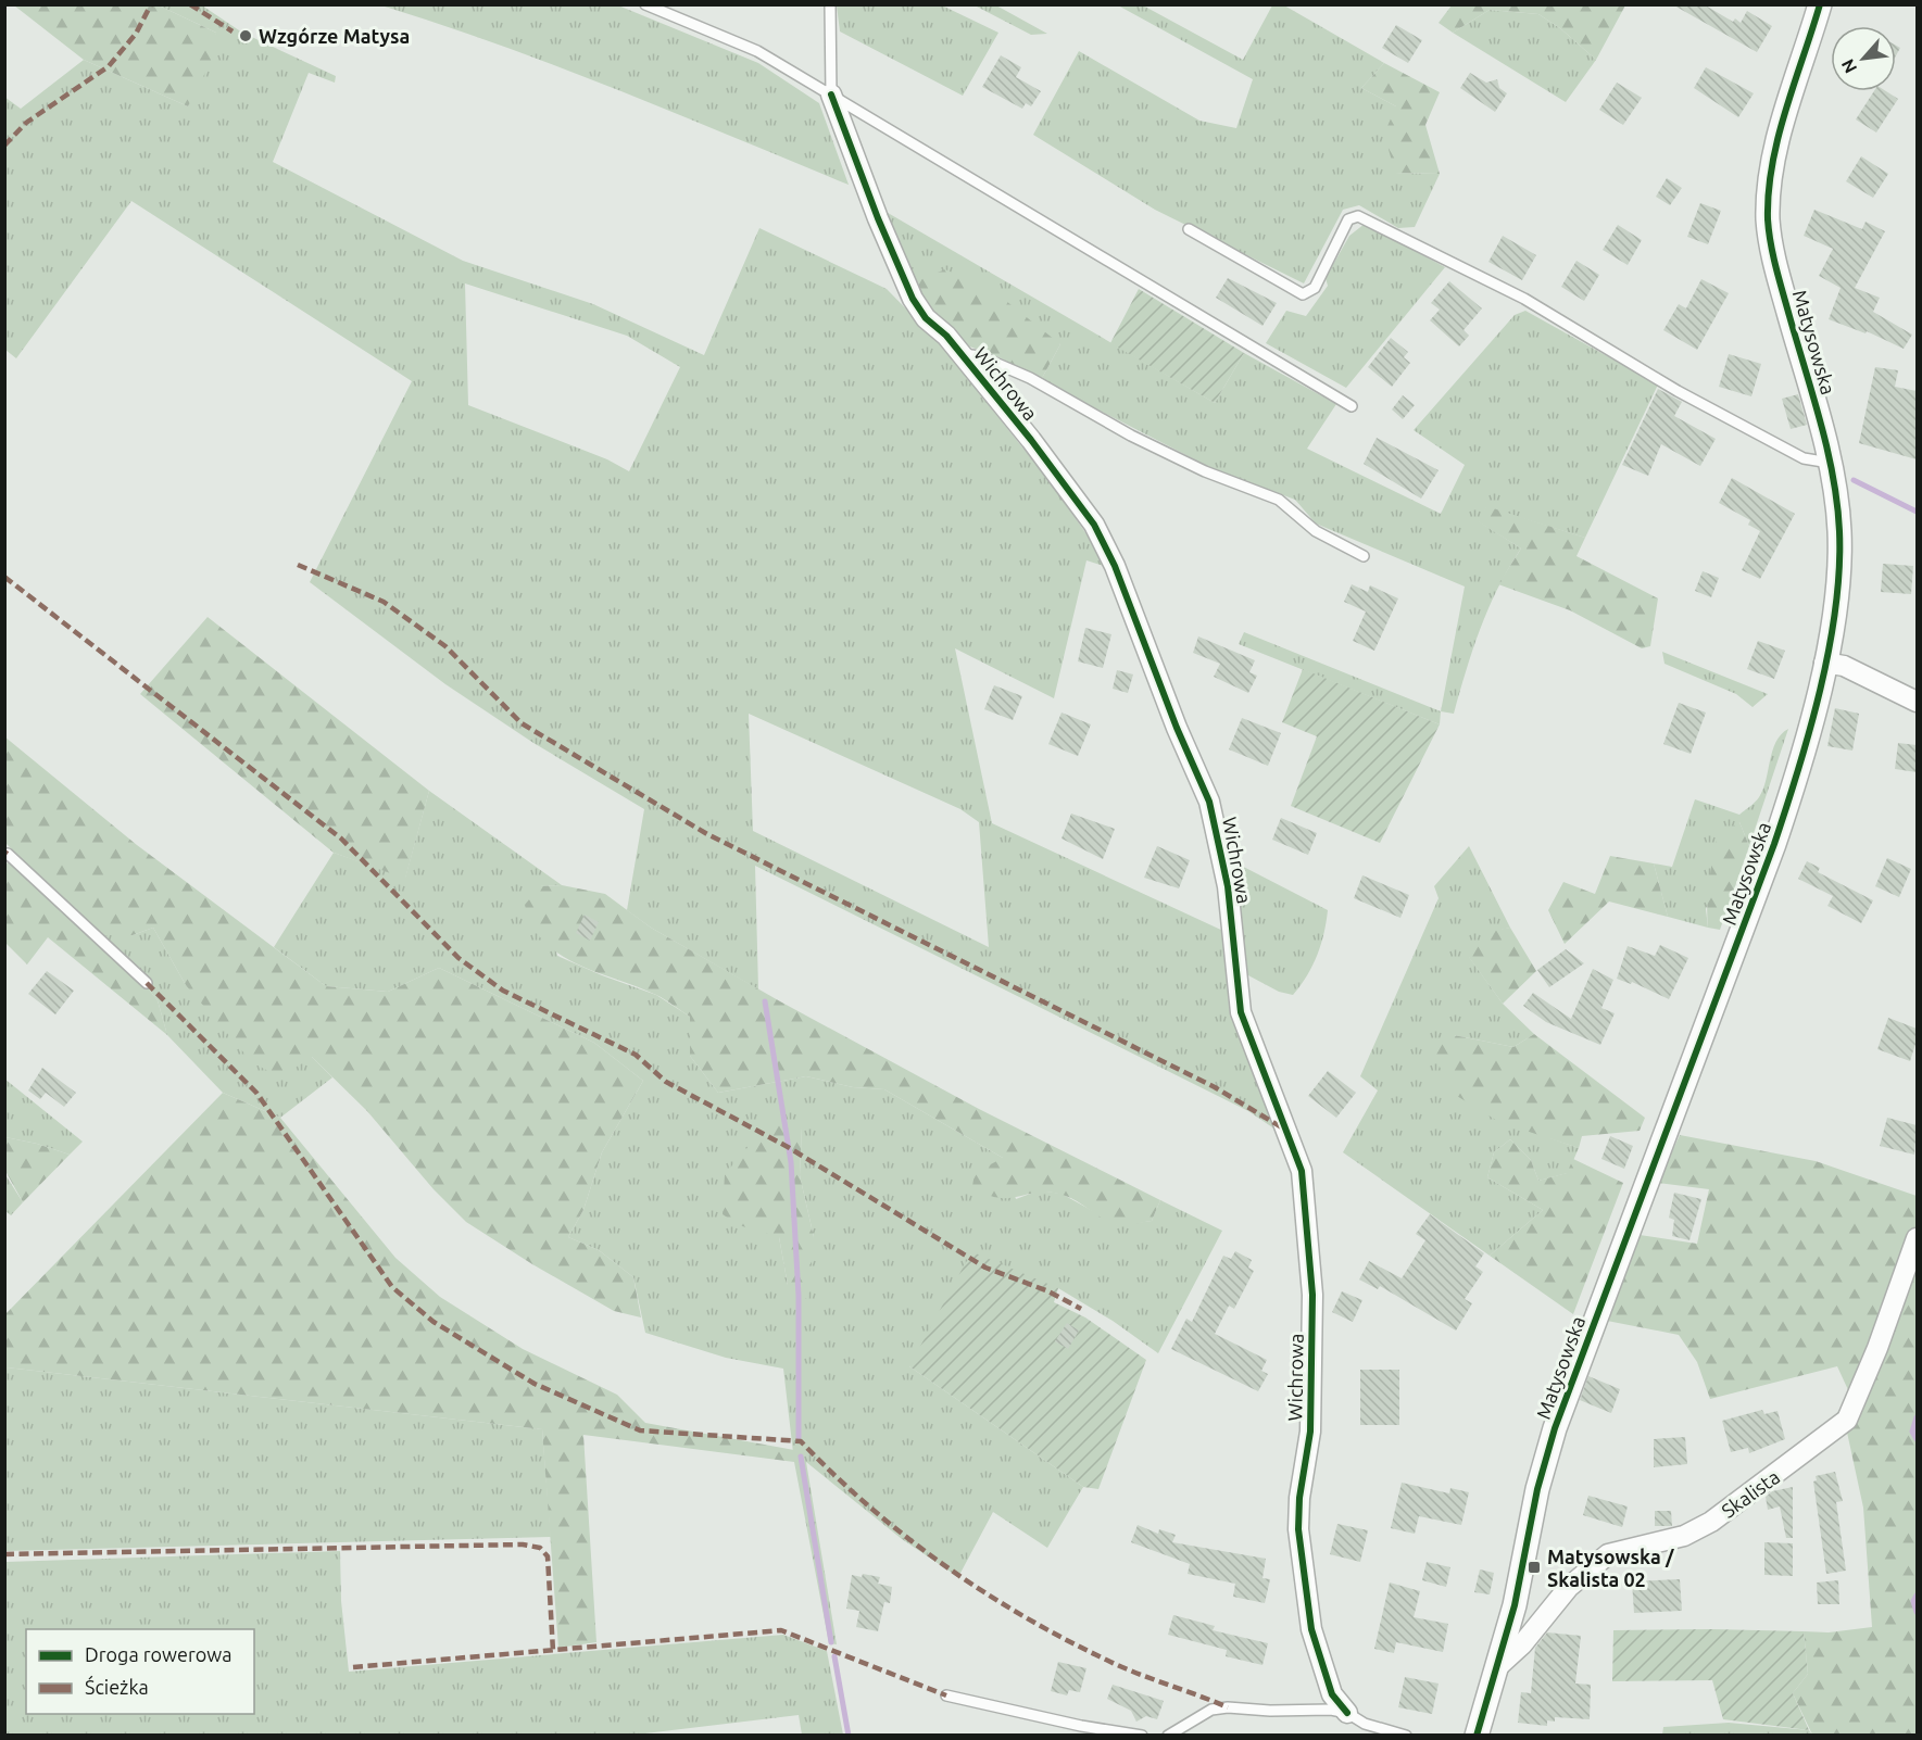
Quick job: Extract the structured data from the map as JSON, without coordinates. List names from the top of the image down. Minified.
{"streets":{"street":["Matysowska","Wichrowa","Skalista"]},"crossings":[["Matysowska","Skalista"]],"places":{"other":["Wzgórze Matysa"],"transit":["Matysowska / Skalista 02"]},"legend":["Droga rowerowa","Ścieżka"],"north":"bottom left"}
